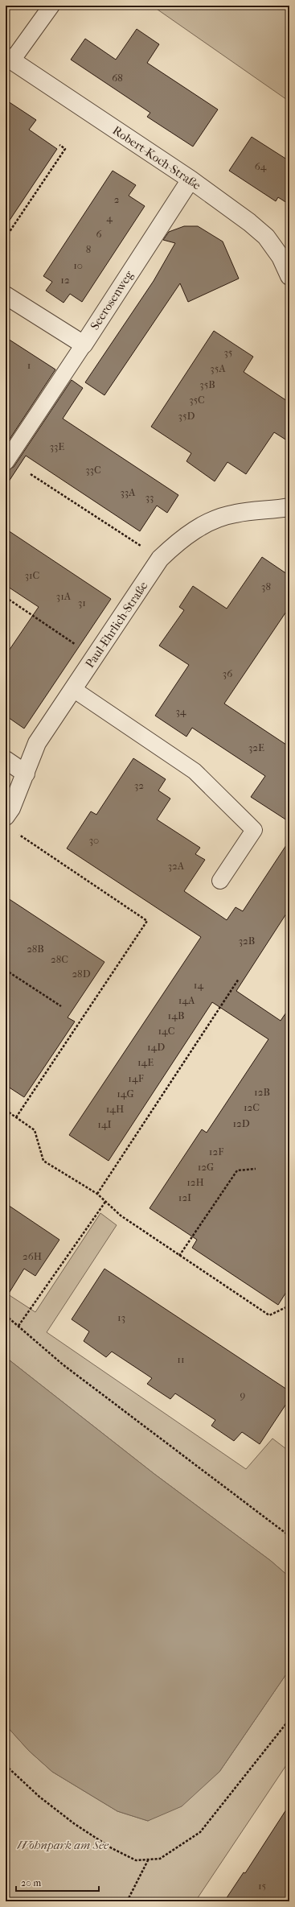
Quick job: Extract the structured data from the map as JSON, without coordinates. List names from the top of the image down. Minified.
{"streets":{"street":["Robert-Koch-Straße","Seerosenweg","Paul-Ehrlich-Straße"]},"crossings":[["Robert-Koch-Straße","Seerosenweg"]],"parks":["Wohnpark am See"],"house_numbers":["68","64","2","4","6","8","10","12","35","1","35A","35B","35C","35D","33E","33C","33A","33","31C","38","31A","31","36","34","32E","32","30","32A","32B","28B","28C","28D","14","14A","14B","14C","14D","14E","14F","12B","14G","12C","14H","12D","14I","12F","12G","12H","12I","26H","13","11","9","15"],"scale_bar":"20 m"}
